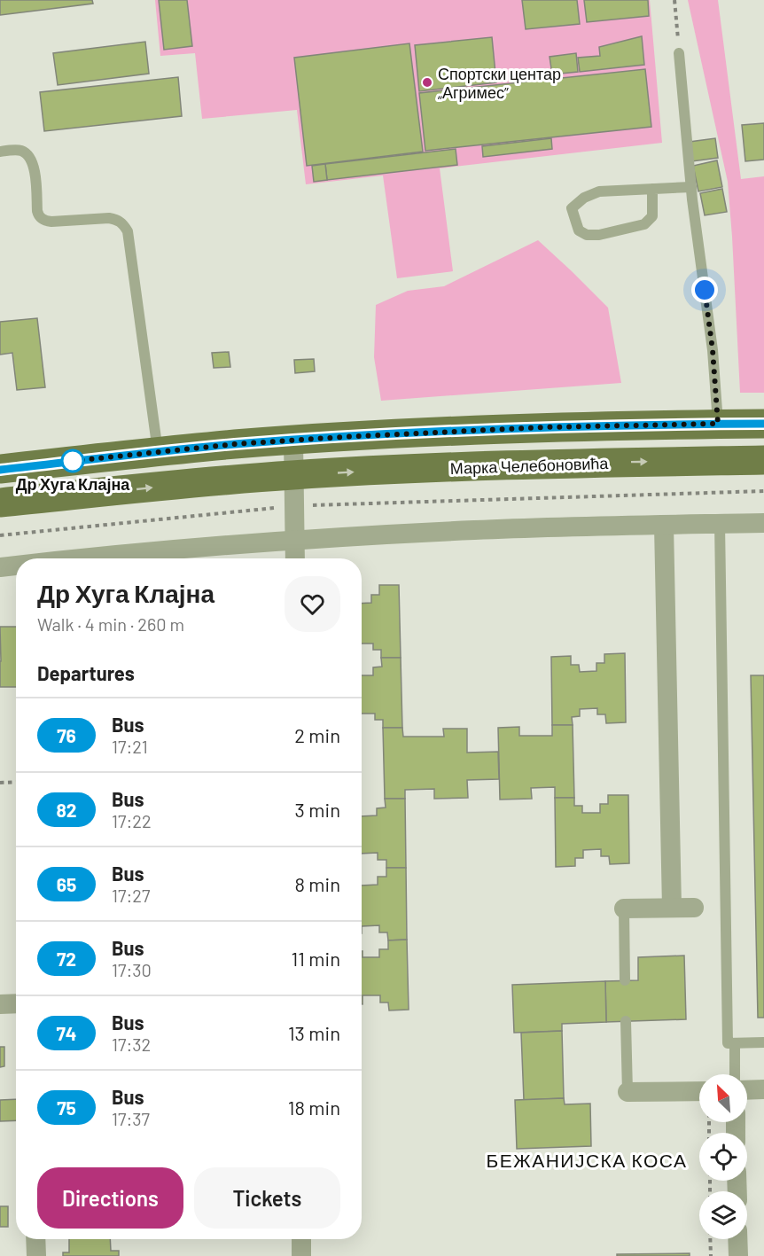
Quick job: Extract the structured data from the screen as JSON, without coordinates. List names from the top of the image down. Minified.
{"streets":{"main road":["Марка Челебоновића"]},"districts":["БЕЖАНИЈСКА КОСА"],"places":["Спортски центар „Агримес”","Др Хуга Клајна"],"lines":["bus line 76"],"north":"top left","page":{"heading":[["Др Хуга Клајна","Walk · 4 min · 260 m"],"Departures"],"list":[{"mark":"76","name":"Bus","note":"17:21","value":"2 min"},{"mark":"82","name":"Bus","note":"17:22","value":"3 min"},{"mark":"65","name":"Bus","note":"17:27","value":"8 min"},{"mark":"72","name":"Bus","note":"17:30","value":"11 min"},{"mark":"74","name":"Bus","note":"17:32","value":"13 min"},{"mark":"75","name":"Bus","note":"17:37","value":"18 min"}],"buttons":["Directions","Tickets"]}}
